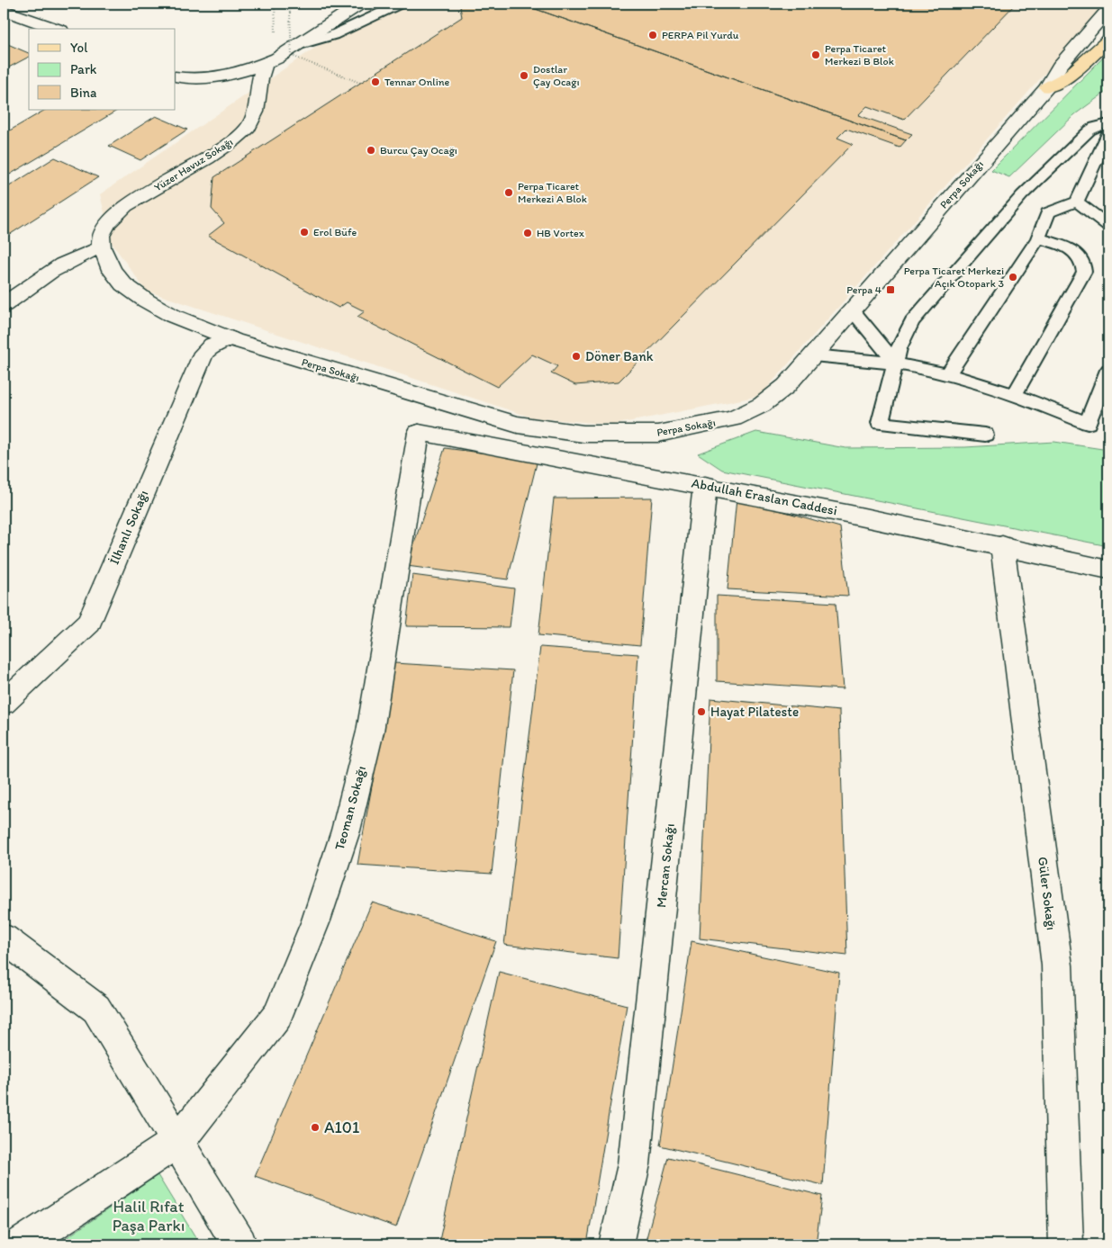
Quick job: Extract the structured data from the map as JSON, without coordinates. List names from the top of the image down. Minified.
{"streets":{"street":["Yüzer Havuz Sokağı","Perpa Sokağı","Abdullah Eraslan Caddesi","İlhanlı Sokağı","Teoman Sokağı","Mercan Sokağı","Güler Sokağı"]},"crossings":[["Yüzer Havuz Sokağı","Perpa Sokağı"],["Perpa Sokağı","İlhanlı Sokağı"],["Abdullah Eraslan Caddesi","Teoman Sokağı"],["Abdullah Eraslan Caddesi","Mercan Sokağı"],["Abdullah Eraslan Caddesi","Güler Sokağı"]],"parks":["Halil Rıfat Paşa Parkı"],"places":{"other":["PERPA Pil Yurdu","Perpa Ticaret Merkezi B Blok","Dostlar Çay Ocağı","Tennar Online","Burcu Çay Ocağı","Perpa Ticaret Merkezi A Blok","Erol Büfe","HB Vortex","Perpa Ticaret Merkezi Açık Otopark 3","Döner Bank","Hayat Pilateste","A101"],"transit":["Perpa 4"]},"legend":["Yol","Park","Bina"]}
